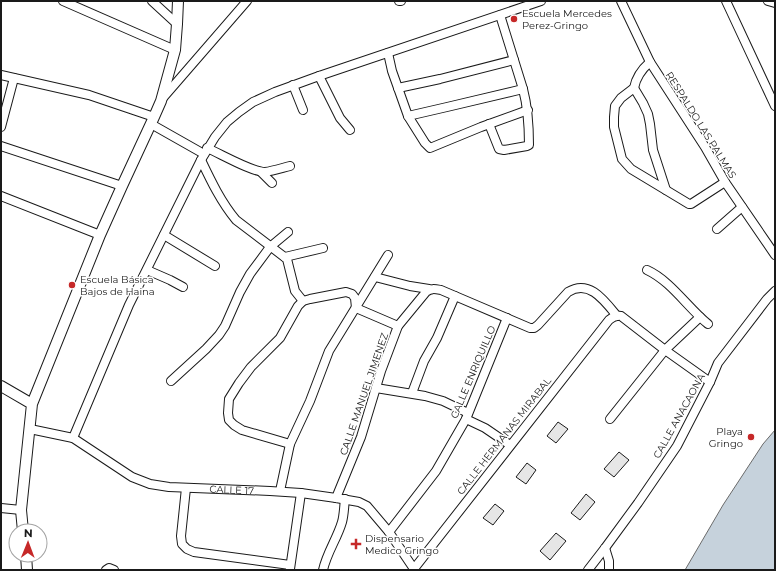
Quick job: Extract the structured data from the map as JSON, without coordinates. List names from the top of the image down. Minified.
{"streets":{"street":["RESPALDO LAS PALMAS","CALLE ENRIQUILLO","CALLE MANUEL JIMENEZ","CALLE ANACAONA","CALLE HERMANAS MIRABAL","CALLE 17"]},"crossings":[["CALLE ENRIQUILLO","CALLE 17"],["CALLE MANUEL JIMENEZ","CALLE 17"],["CALLE HERMANAS MIRABAL","CALLE 17"]],"places":{"other":["Escuela Mercedes Perez-Gringo","Escuela Básica Bajos de Haina","Playa Gringo"],"health":["Dispensario Medico Gringo"]},"north":"top"}
